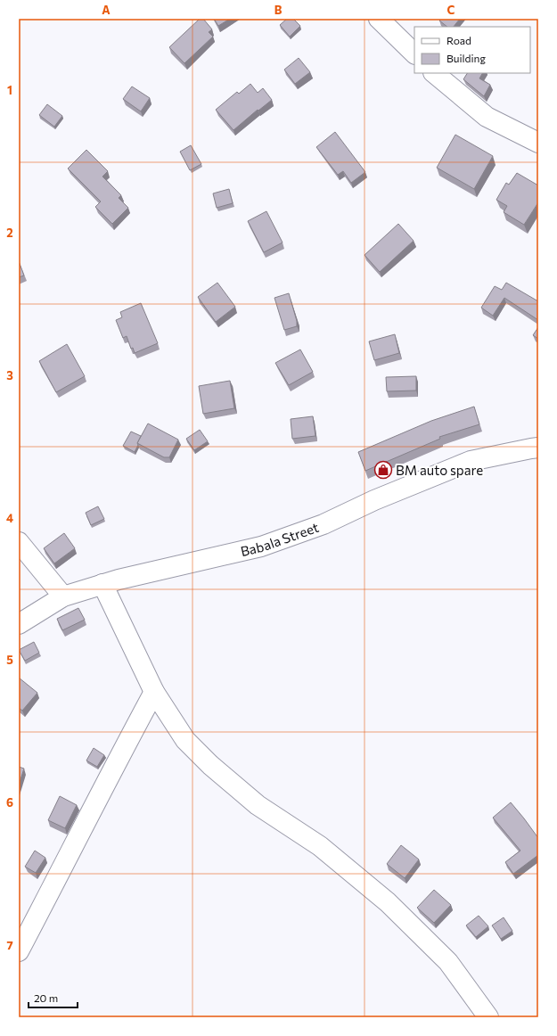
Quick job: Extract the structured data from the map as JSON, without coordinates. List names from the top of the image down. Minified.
{"streets":{"street":["Babala Street"]},"places":{"shop":["BM auto spare"]},"legend":["Road","Building"],"scale_bar":"20 m","grid":{"columns":["A","B","C"],"rows":["1","2","3","4","5","6","7"]}}
